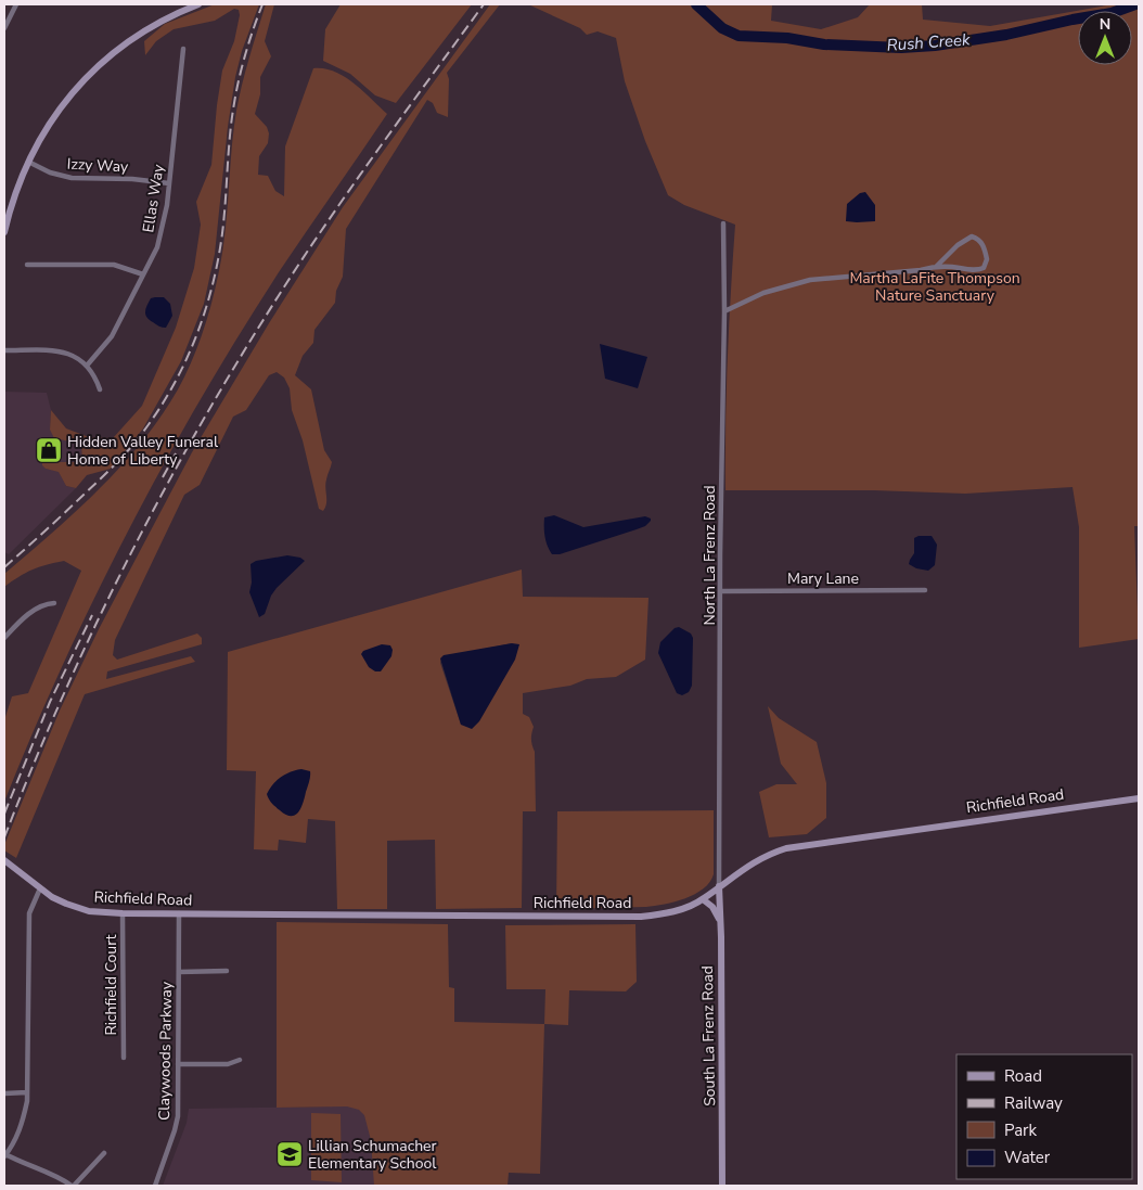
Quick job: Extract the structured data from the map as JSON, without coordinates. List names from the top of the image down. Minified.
{"streets":{"street":["Izzy Way","Ellas Way","North La Frenz Road","Mary Lane","Richfield Road","Richfield Court","South La Frenz Road","Claywoods Parkway"]},"crossings":[["Izzy Way","Ellas Way"],["North La Frenz Road","Mary Lane"],["North La Frenz Road","Richfield Road"],["North La Frenz Road","South La Frenz Road"],["Richfield Road","Richfield Court"],["Richfield Road","South La Frenz Road"],["Richfield Road","Claywoods Parkway"]],"water":["Rush Creek"],"parks":["Martha LaFite Thompson Nature Sanctuary"],"places":{"shop":["Hidden Valley Funeral Home of Liberty"],"school or university":["Lillian Schumacher Elementary School"]},"legend":["Road","Railway","Park","Water"],"north":"top"}
